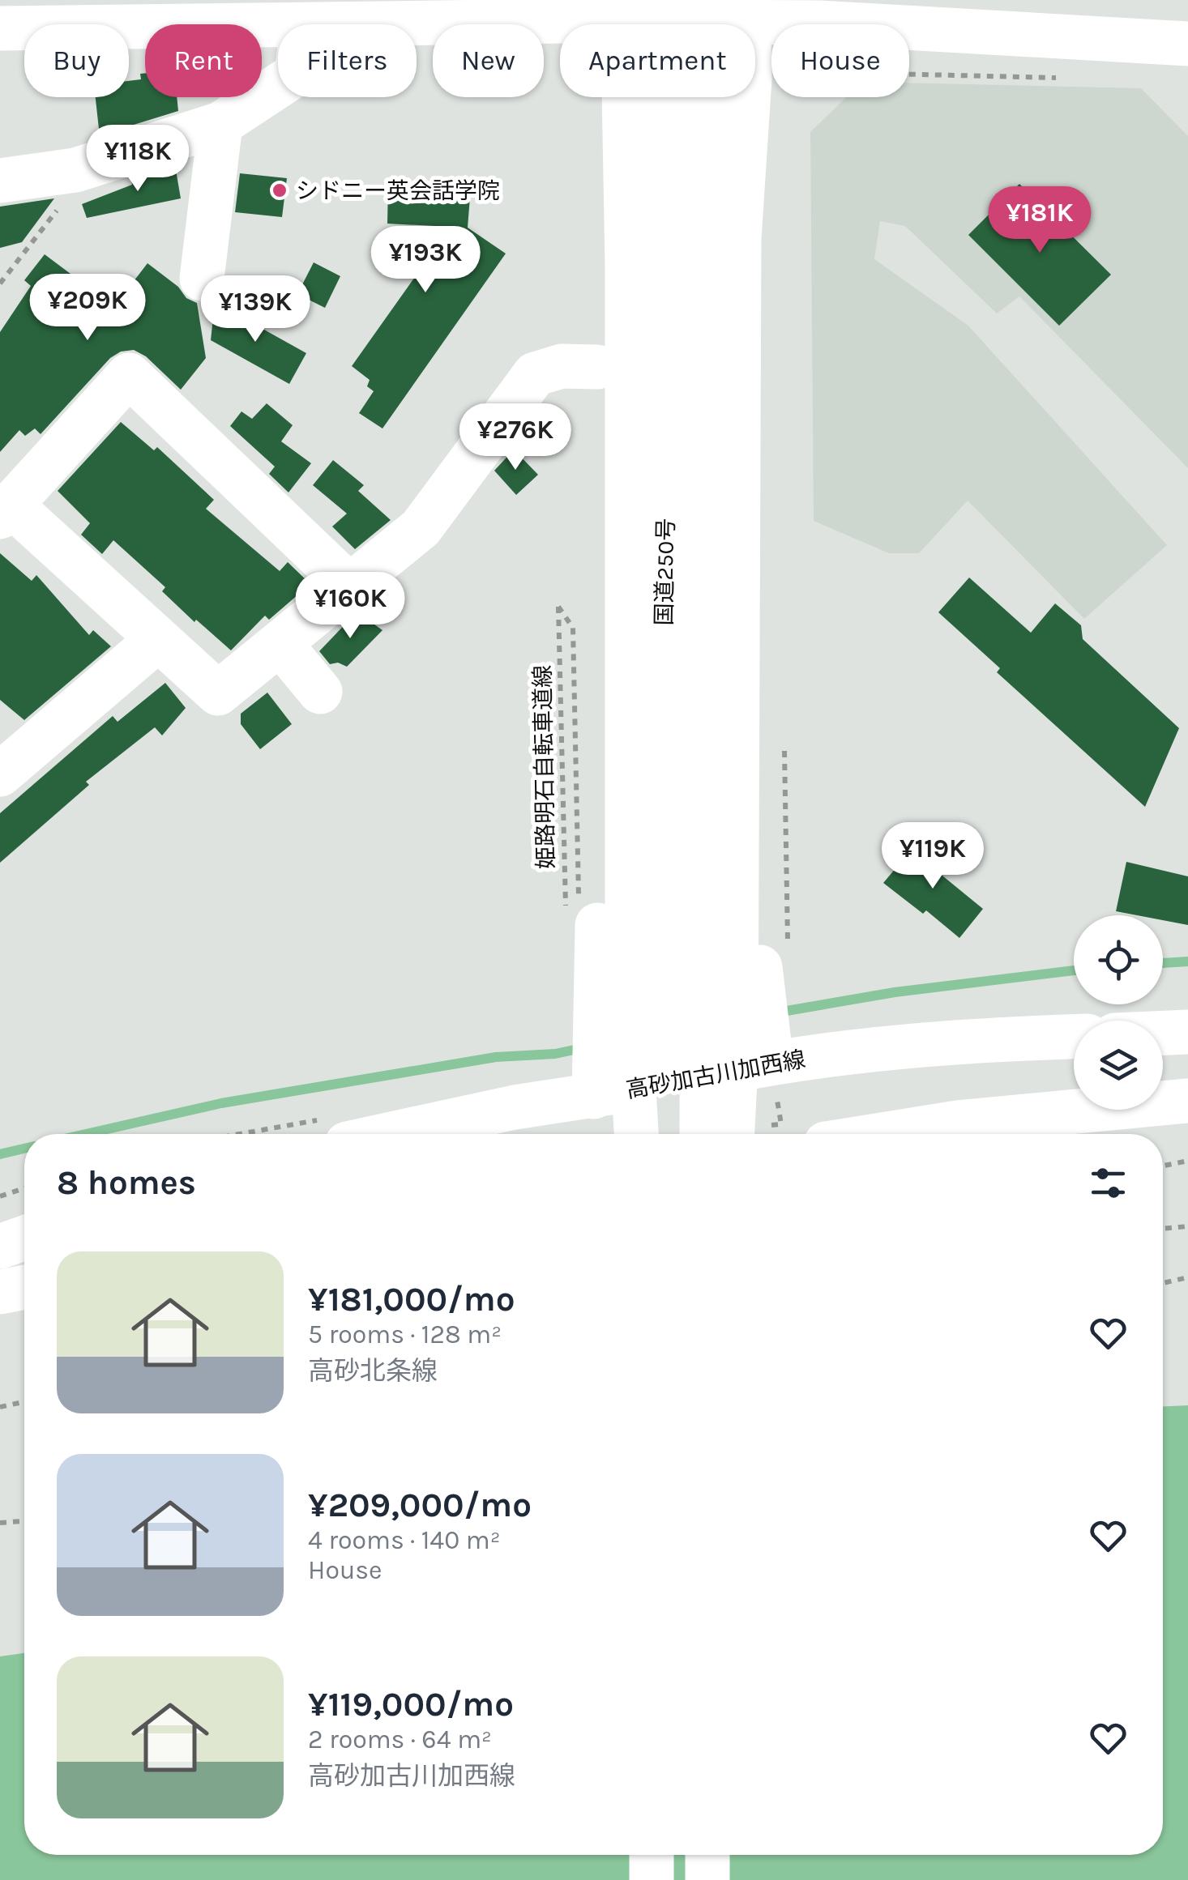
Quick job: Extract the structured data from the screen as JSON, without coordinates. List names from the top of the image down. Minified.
{"streets":{"main road":["国道250号","高砂加古川加西線"],"path":["姫路明石自転車道線"]},"places":["シドニー英会話学院"],"page":{"chip":["Buy","Rent","Filters","New","Apartment","House"],"price":["¥118K","¥181K","¥193K","¥209K","¥139K","¥276K","¥160K","¥119K"],"heading":"8 homes","list":[{"name":"¥181,000/mo","note":"5 rooms · 128 m² · 高砂北条線"},{"name":"¥209,000/mo","note":"4 rooms · 140 m² · House"},{"name":"¥119,000/mo","note":"2 rooms · 64 m² · 高砂加古川加西線"}]}}
